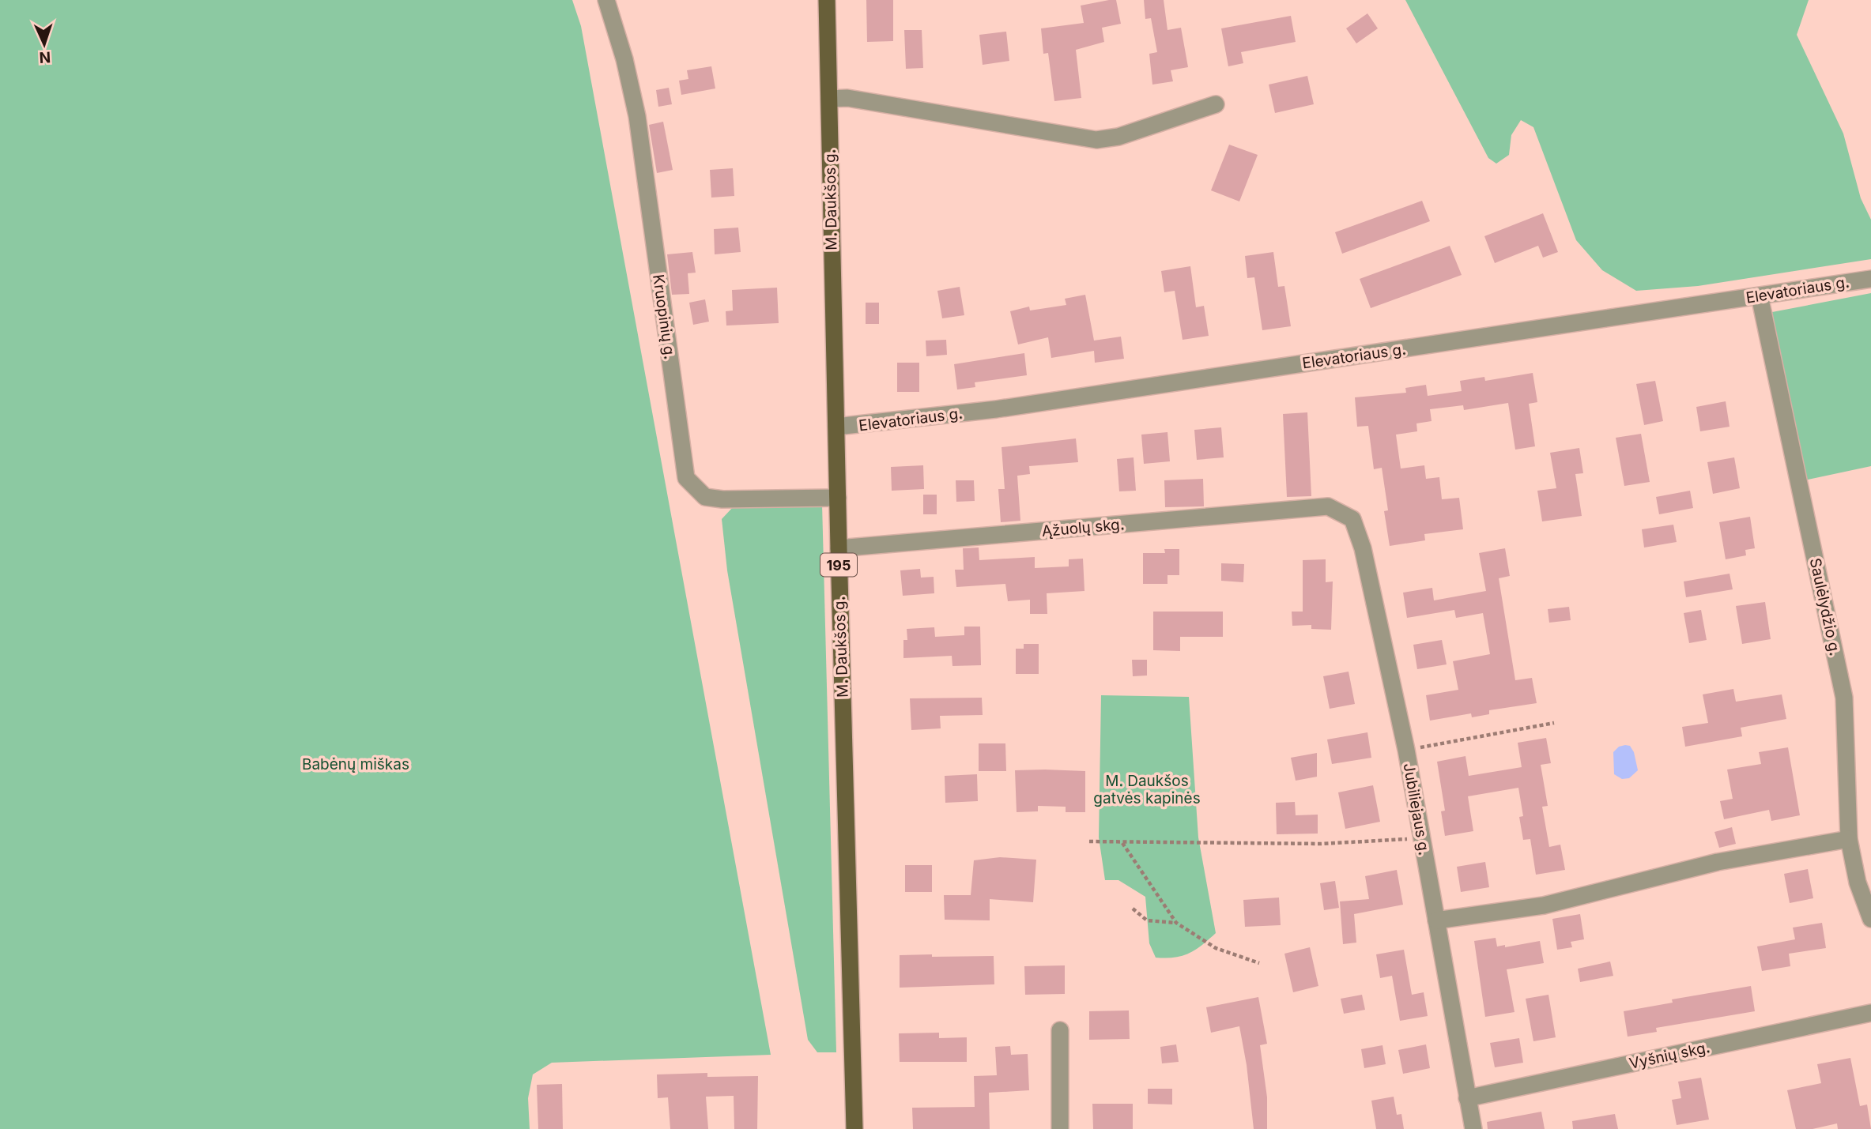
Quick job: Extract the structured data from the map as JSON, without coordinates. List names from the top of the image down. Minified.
{"streets":{"main road":["M. Daukšos g.","195"],"street":["Elevatoriaus g.","Kruopinių g.","Ąžuolų skg.","Saulėlydžio g.","Jubiliejaus g.","Vyšnių skg."]},"crossings":[["M. Daukšos g.","Elevatoriaus g."],["M. Daukšos g.","Kruopinių g."],["M. Daukšos g.","Ąžuolų skg."],["Elevatoriaus g.","Saulėlydžio g."],["Ąžuolų skg.","Jubiliejaus g."],["Jubiliejaus g.","Vyšnių skg."]],"parks":["Babėnų miškas","M. Daukšos gatvės kapinės"],"north":"bottom"}
